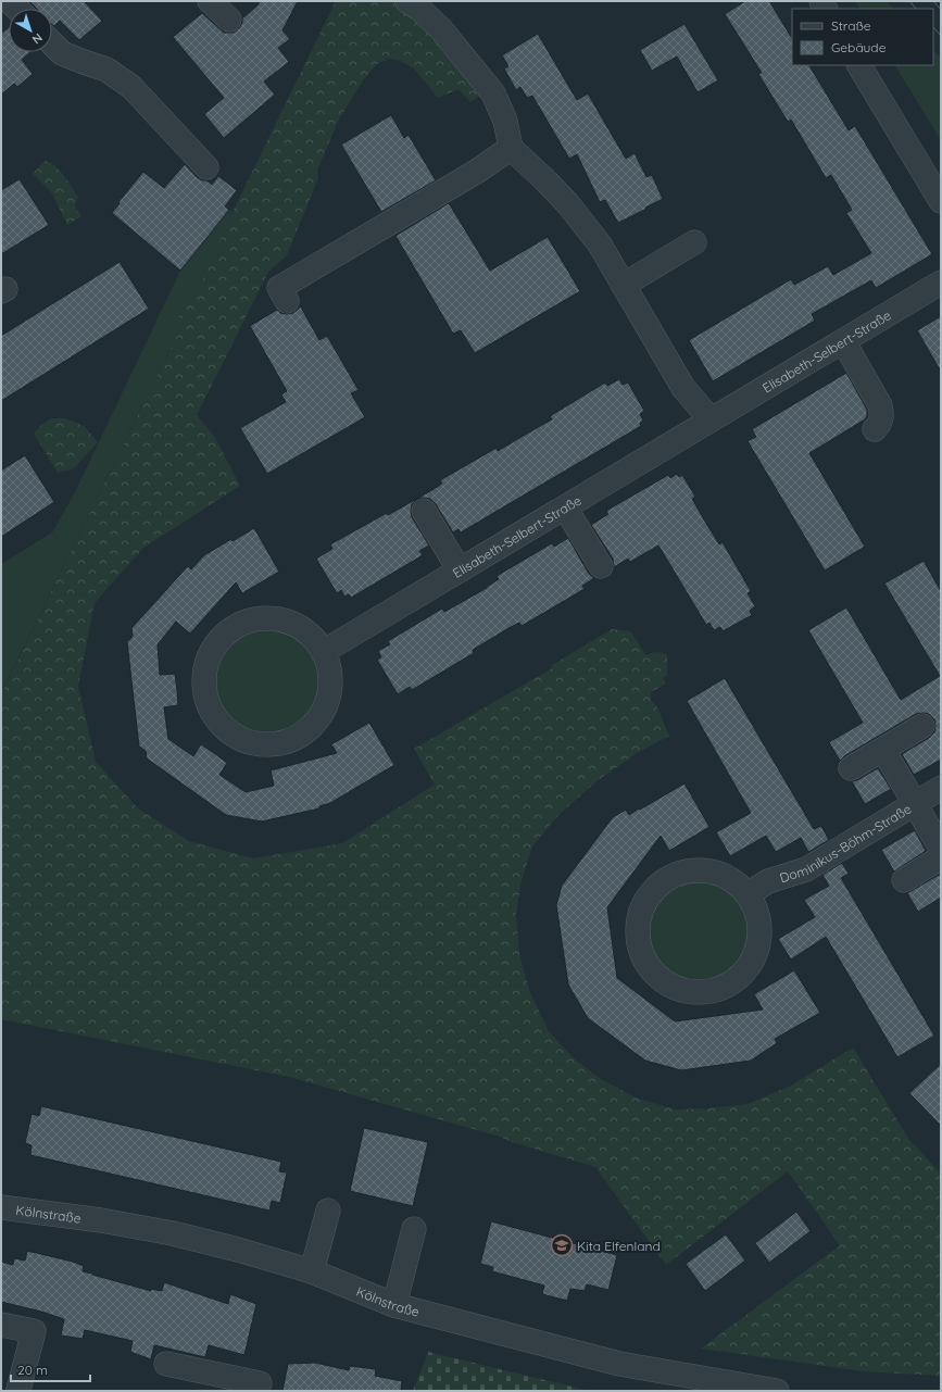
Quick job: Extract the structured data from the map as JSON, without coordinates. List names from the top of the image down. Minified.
{"streets":{"street":["Elisabeth-Selbert-Straße","Dominikus-Böhm-Straße","Kölnstraße"]},"places":{"school or university":["Kita Elfenland"]},"legend":["Straße","Gebäude"],"scale_bar":"20 m","north":"bottom right"}
